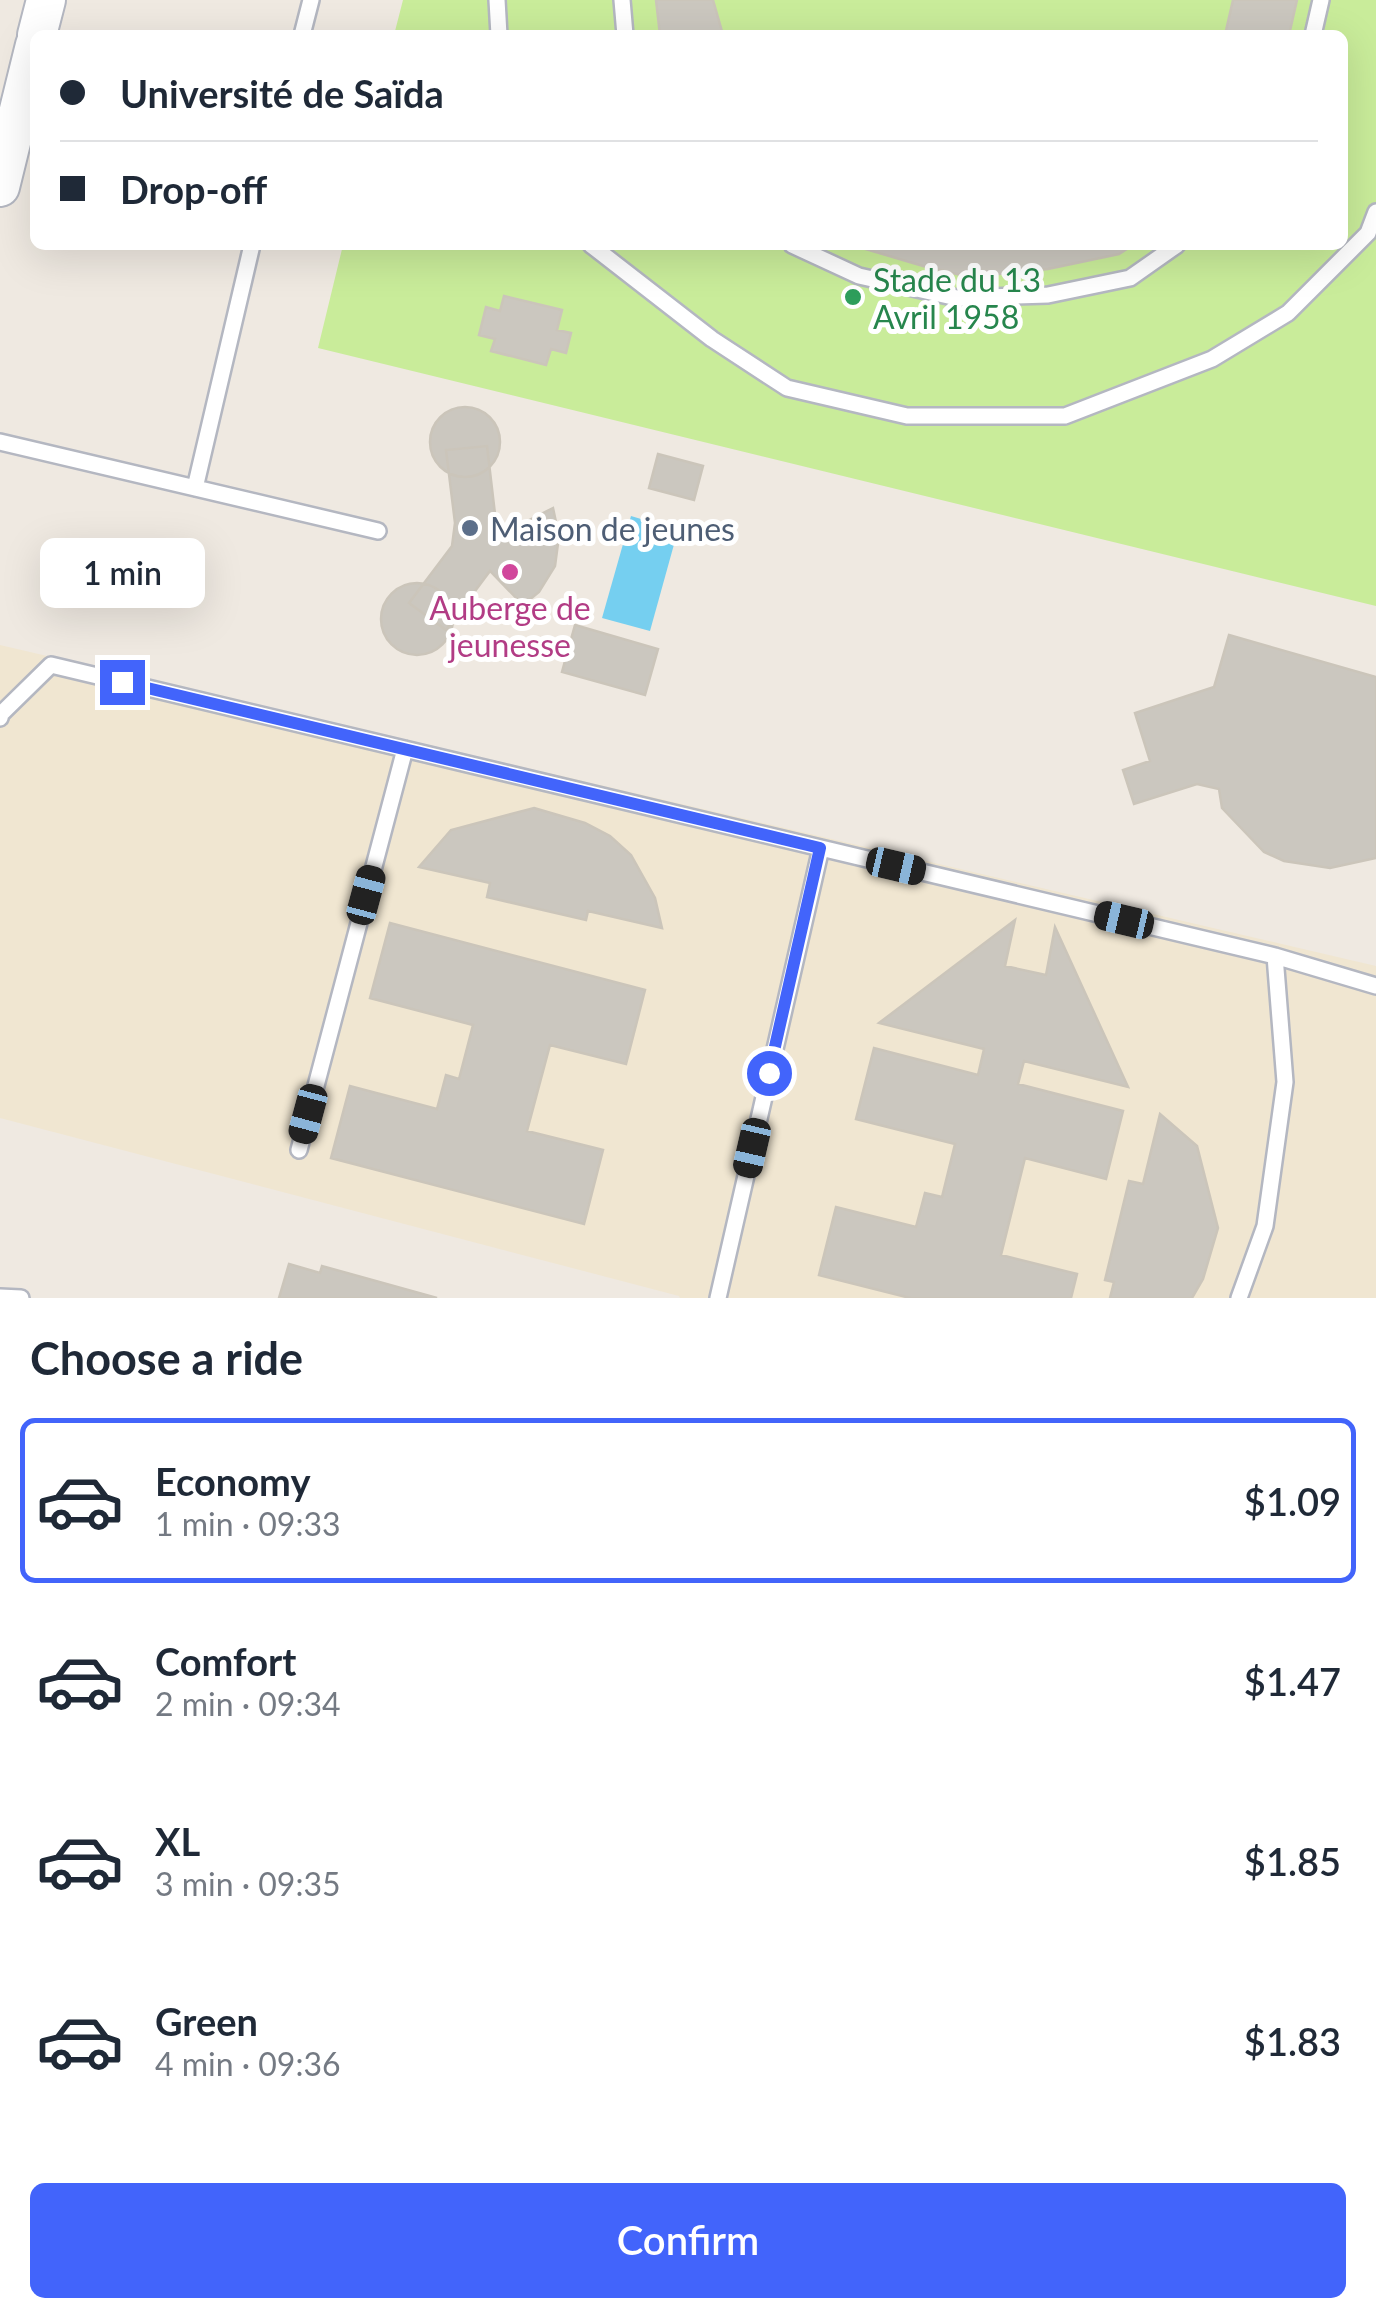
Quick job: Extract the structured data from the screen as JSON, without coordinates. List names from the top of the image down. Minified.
{"places":["Stade du 13 Avril 1958","Maison de jeunes","Auberge de jeunesse"],"page":{"banner":["Université de Saïda","Drop-off"],"bubble":"1 min","heading":"Choose a ride","list":[{"name":"Economy","note":"1 min · 09:33","value":"$1.09"},{"name":"Comfort","note":"2 min · 09:34","value":"$1.47"},{"name":"XL","note":"3 min · 09:35","value":"$1.85"},{"name":"Green","note":"4 min · 09:36","value":"$1.83"}],"buttons":"Confirm"}}
